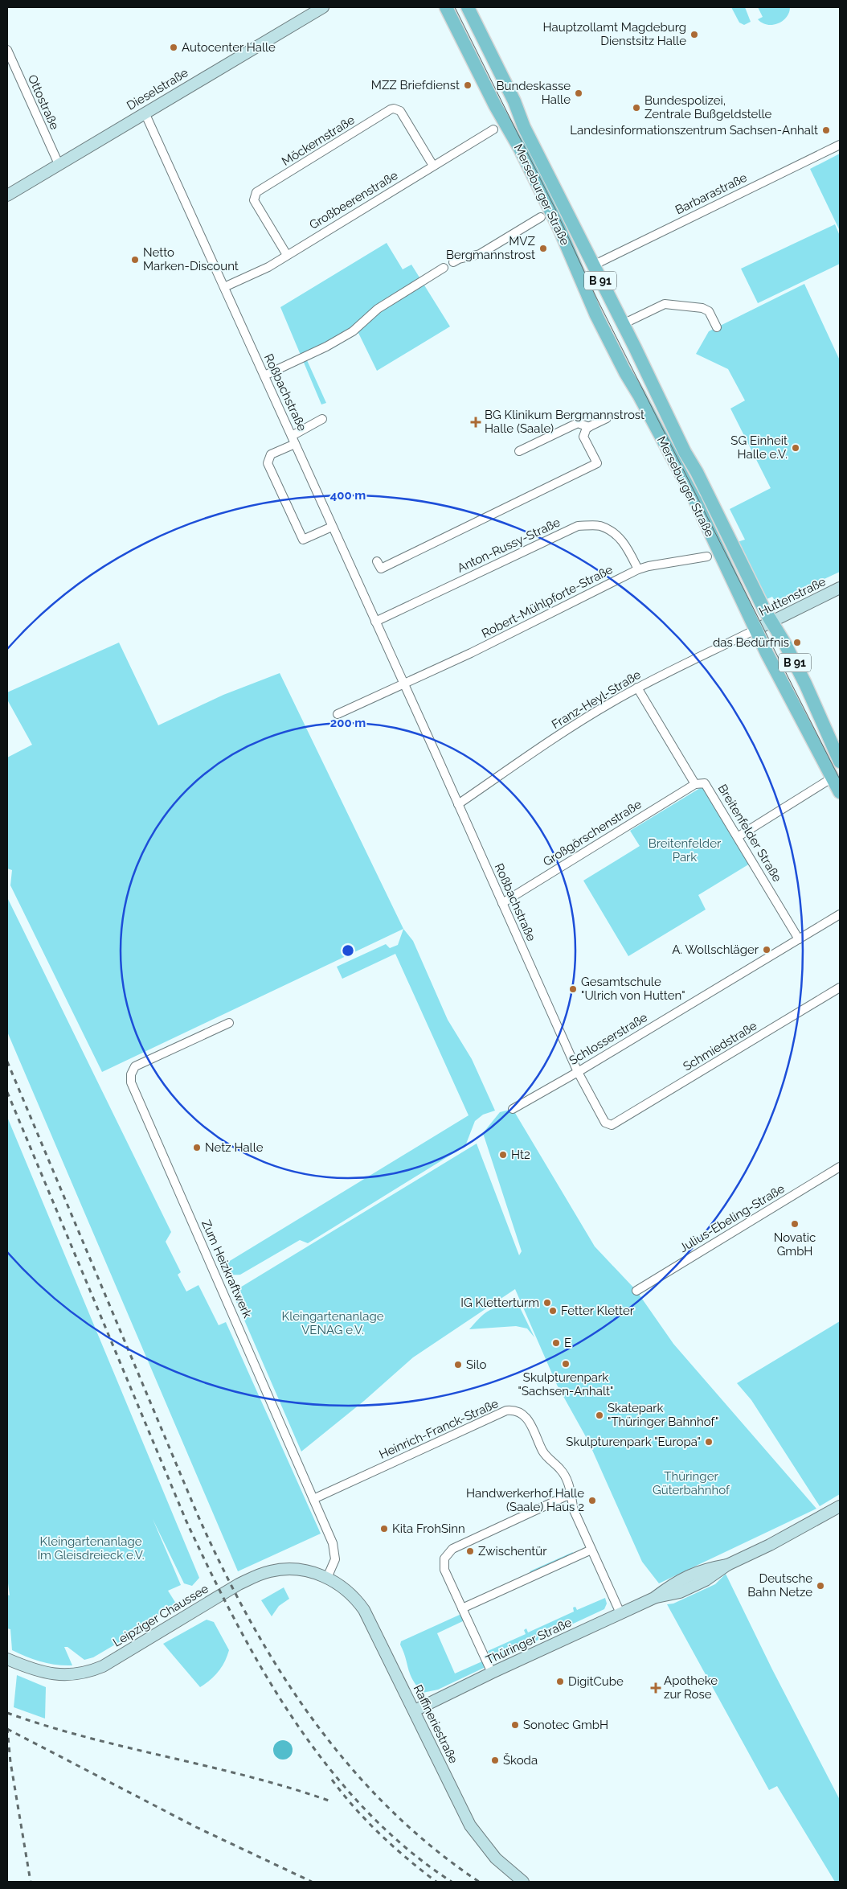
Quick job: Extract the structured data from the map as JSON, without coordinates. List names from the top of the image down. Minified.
{"streets":{"main road":["Merseburger Straße","B 91"],"street":["Dieselstraße","Ottostraße","Möckernstraße","Barbarastraße","Großbeerenstraße","Roßbachstraße","Anton-Russy-Straße","Huttenstraße","Robert-Mühlpforte-Straße","Franz-Heyl-Straße","Großgörschenstraße","Breitenfelder Straße","Schlosserstraße","Schmiedstraße","Julius-Ebeling-Straße","Zum Heizkraftwerk","Heinrich-Franck-Straße","Leipziger Chaussee","Thüringer Straße","Raffineriestraße"]},"crossings":[["Dieselstraße","Ottostraße"],["Dieselstraße","Roßbachstraße"],["Möckernstraße","Großbeerenstraße"],["Barbarastraße","Merseburger Straße"],["Merseburger Straße","Huttenstraße"],["Merseburger Straße","Franz-Heyl-Straße"],["Großbeerenstraße","Roßbachstraße"],["Roßbachstraße","Anton-Russy-Straße"],["Roßbachstraße","Robert-Mühlpforte-Straße"],["Roßbachstraße","Franz-Heyl-Straße"],["Roßbachstraße","Großgörschenstraße"],["Roßbachstraße","Schlosserstraße"],["Roßbachstraße","Schmiedstraße"],["Anton-Russy-Straße","Robert-Mühlpforte-Straße"],["Huttenstraße","Franz-Heyl-Straße"],["Großgörschenstraße","Breitenfelder Straße"],["Breitenfelder Straße","Schlosserstraße"],["Zum Heizkraftwerk","Heinrich-Franck-Straße"],["Zum Heizkraftwerk","Leipziger Chaussee"],["Zum Heizkraftwerk","Raffineriestraße"],["Heinrich-Franck-Straße","Thüringer Straße"],["Leipziger Chaussee","Raffineriestraße"],["Thüringer Straße","Raffineriestraße"]],"parks":["Breitenfelder Park","Kleingartenanlage VENAG e.V.","Thüringer Güterbahnhof","Kleingartenanlage Im Gleisdreieck e.V."],"places":{"other":["Hauptzollamt Magdeburg Dienstsitz Halle","Autocenter Halle","MZZ Briefdienst","Bundeskasse Halle","Bundespolizei, Zentrale Bußgeldstelle","Landesinformationszentrum Sachsen-Anhalt","MVZ Bergmannstrost","Netto Marken-Discount","SG Einheit Halle e.V.","das Bedürfnis","A. Wollschläger","Gesamtschule \"Ulrich von Hutten\"","Netz Halle","Ht2","Novatic GmbH","IG Kletterturm","Fetter Kletter","E","Skulpturenpark \"Sachsen-Anhalt\"","Silo","Skatepark \"Thüringer Bahnhof\"","Skulpturenpark \"Europa\"","Handwerkerhof Halle (Saale) Haus 2","Kita FrohSinn","Zwischentür","Deutsche Bahn Netze","DigitCube","Sonotec GmbH","Škoda"],"health":["BG Klinikum Bergmannstrost Halle (Saale)","Apotheke zur Rose"]},"rings":["400 m","200 m"]}
